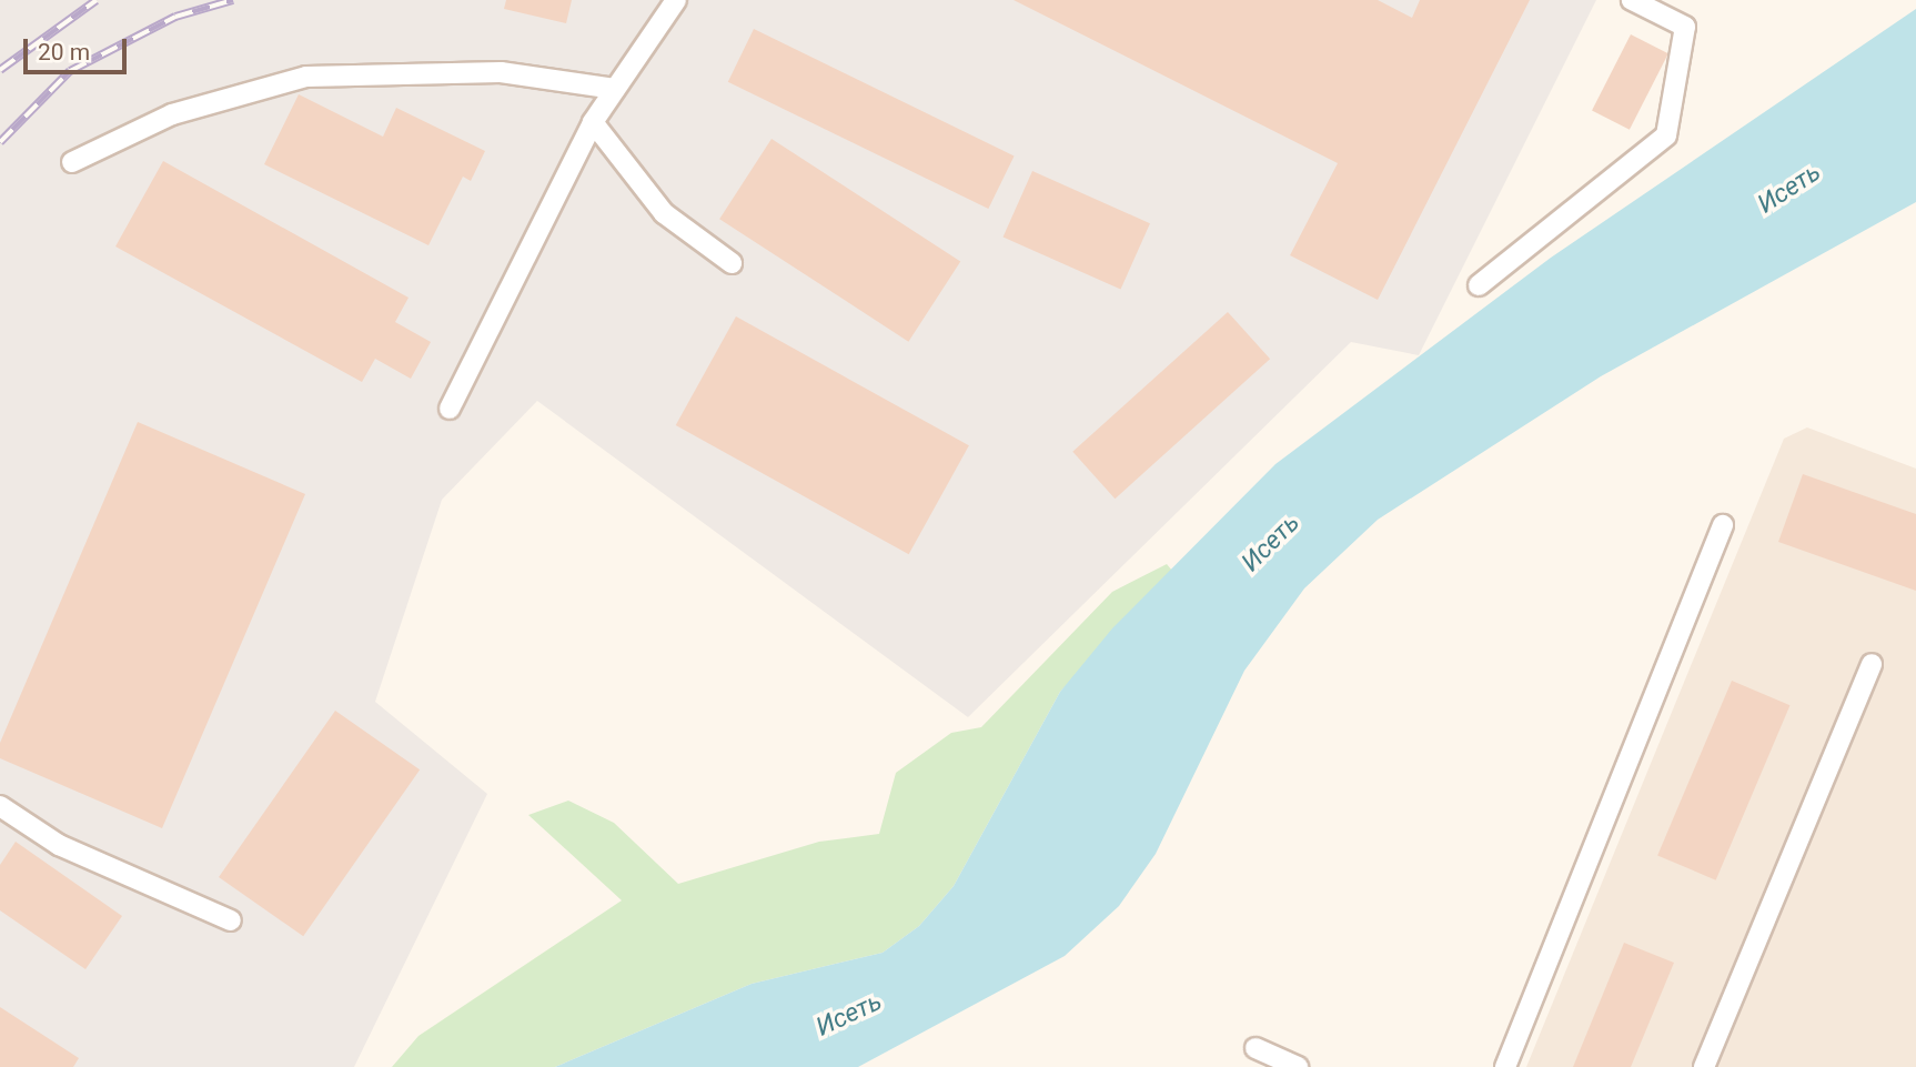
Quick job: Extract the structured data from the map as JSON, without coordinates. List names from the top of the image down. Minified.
{"water":["Исеть"],"scale_bar":"20 m"}
